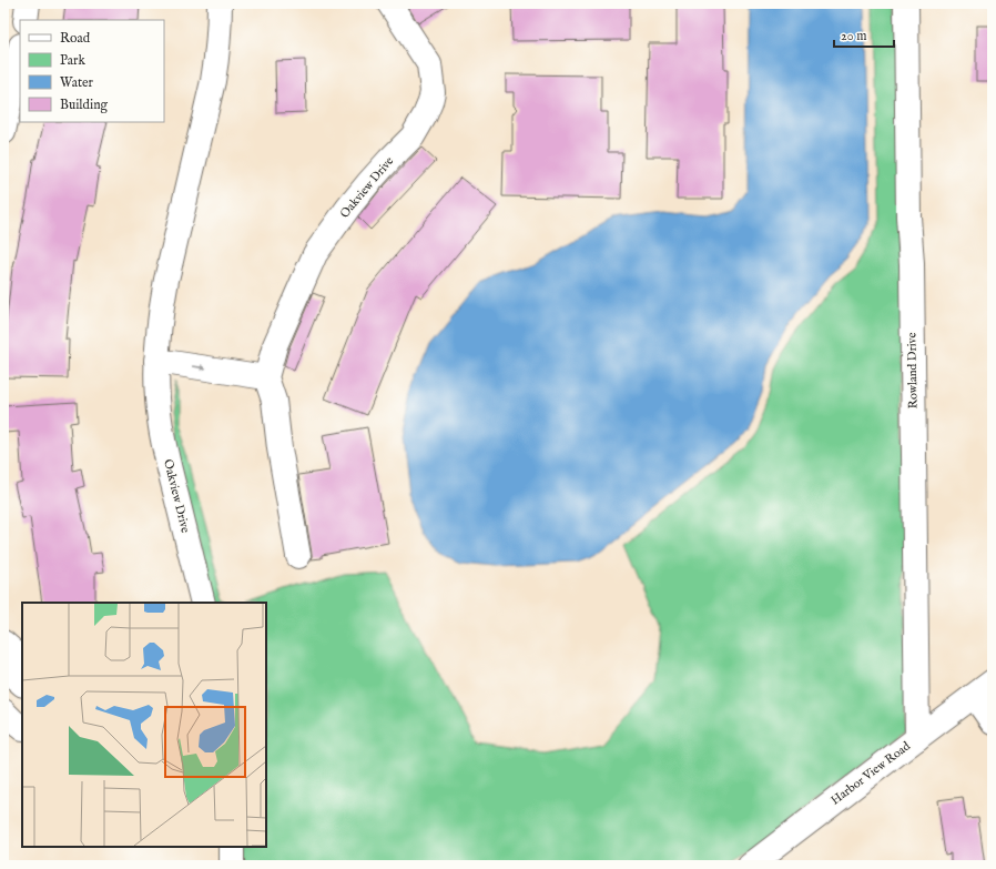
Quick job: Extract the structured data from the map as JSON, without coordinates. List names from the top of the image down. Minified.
{"streets":{"street":["Oakview Drive","Rowland Drive","Harbor View Road"]},"crossings":[["Rowland Drive","Harbor View Road"]],"legend":["Road","Park","Water","Building"],"scale_bar":"20 m"}
